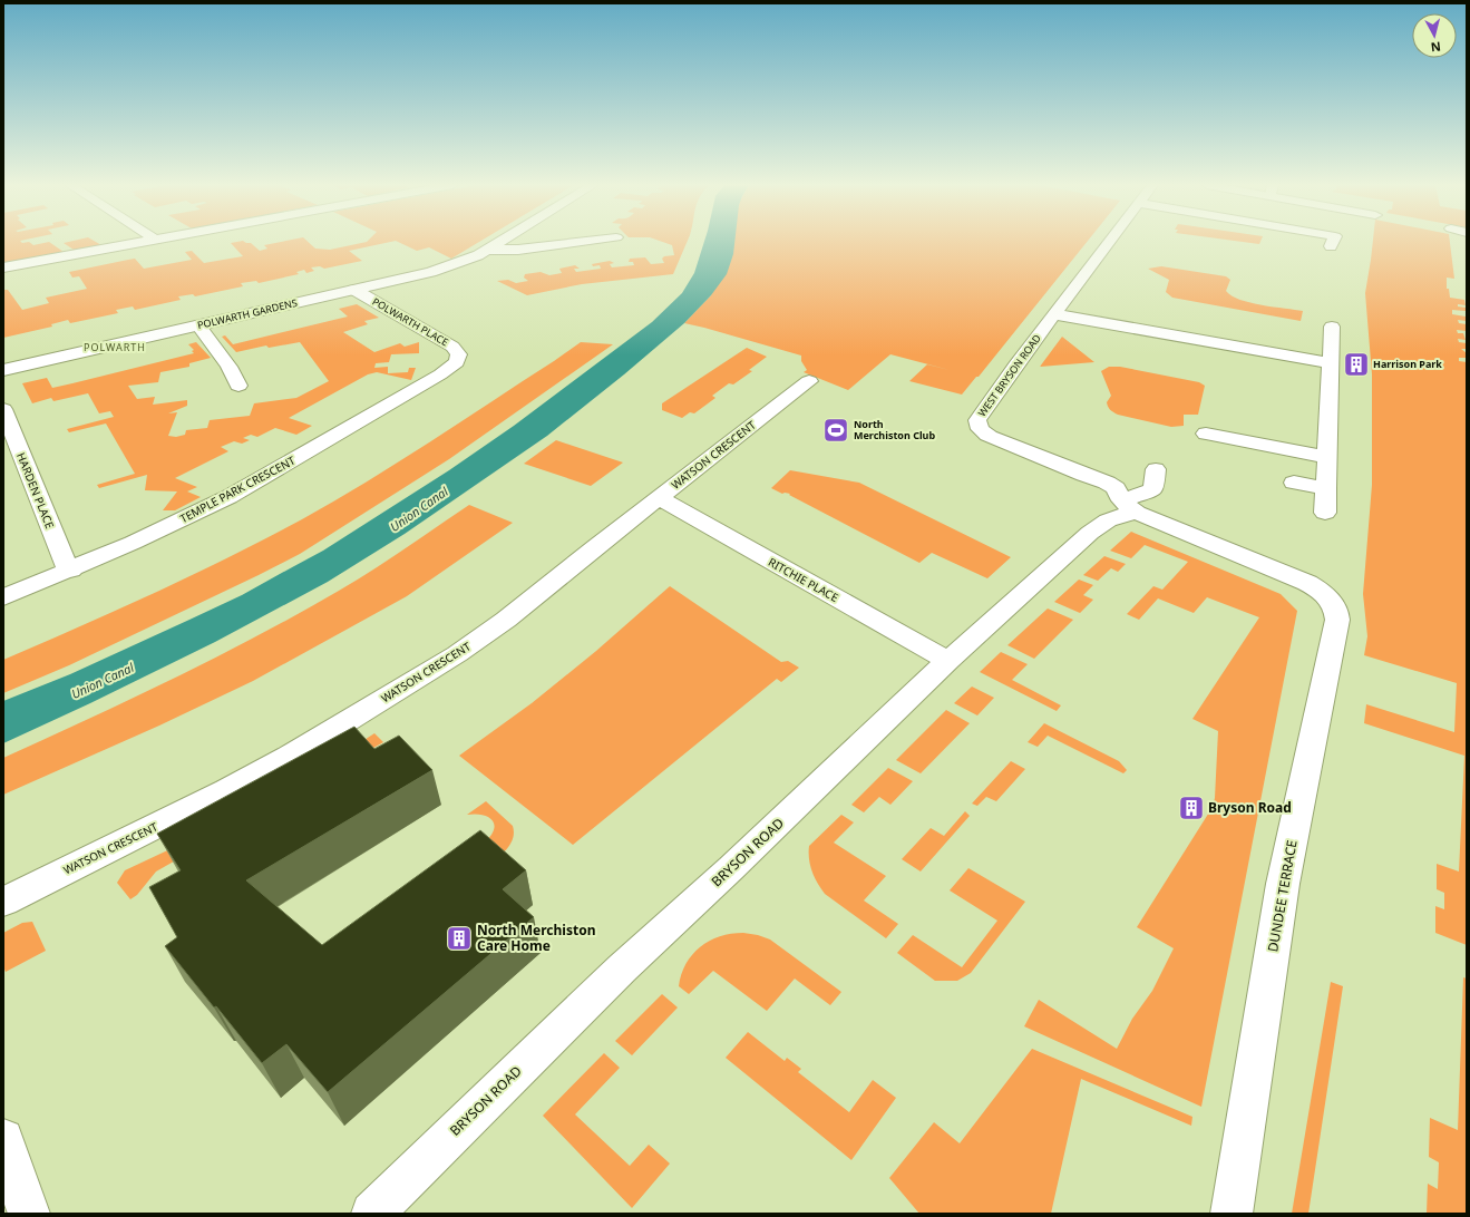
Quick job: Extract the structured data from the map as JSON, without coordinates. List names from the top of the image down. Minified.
{"streets":{"street":["POLWARTH GARDENS","POLWARTH PLACE","WEST BRYSON ROAD","WATSON CRESCENT","TEMPLE PARK CRESCENT","HARDEN PLACE","RITCHIE PLACE","BRYSON ROAD","DUNDEE TERRACE"]},"crossings":[["POLWARTH GARDENS","POLWARTH PLACE"],["POLWARTH PLACE","TEMPLE PARK CRESCENT"],["WEST BRYSON ROAD","BRYSON ROAD"],["WEST BRYSON ROAD","DUNDEE TERRACE"],["WATSON CRESCENT","RITCHIE PLACE"],["TEMPLE PARK CRESCENT","HARDEN PLACE"],["RITCHIE PLACE","BRYSON ROAD"]],"districts":["POLWARTH"],"water":["Union Canal"],"places":{"building":["Harrison Park","Bryson Road","North Merchiston Care Home"],"sports":["North Merchiston Club"]},"north":"bottom"}
